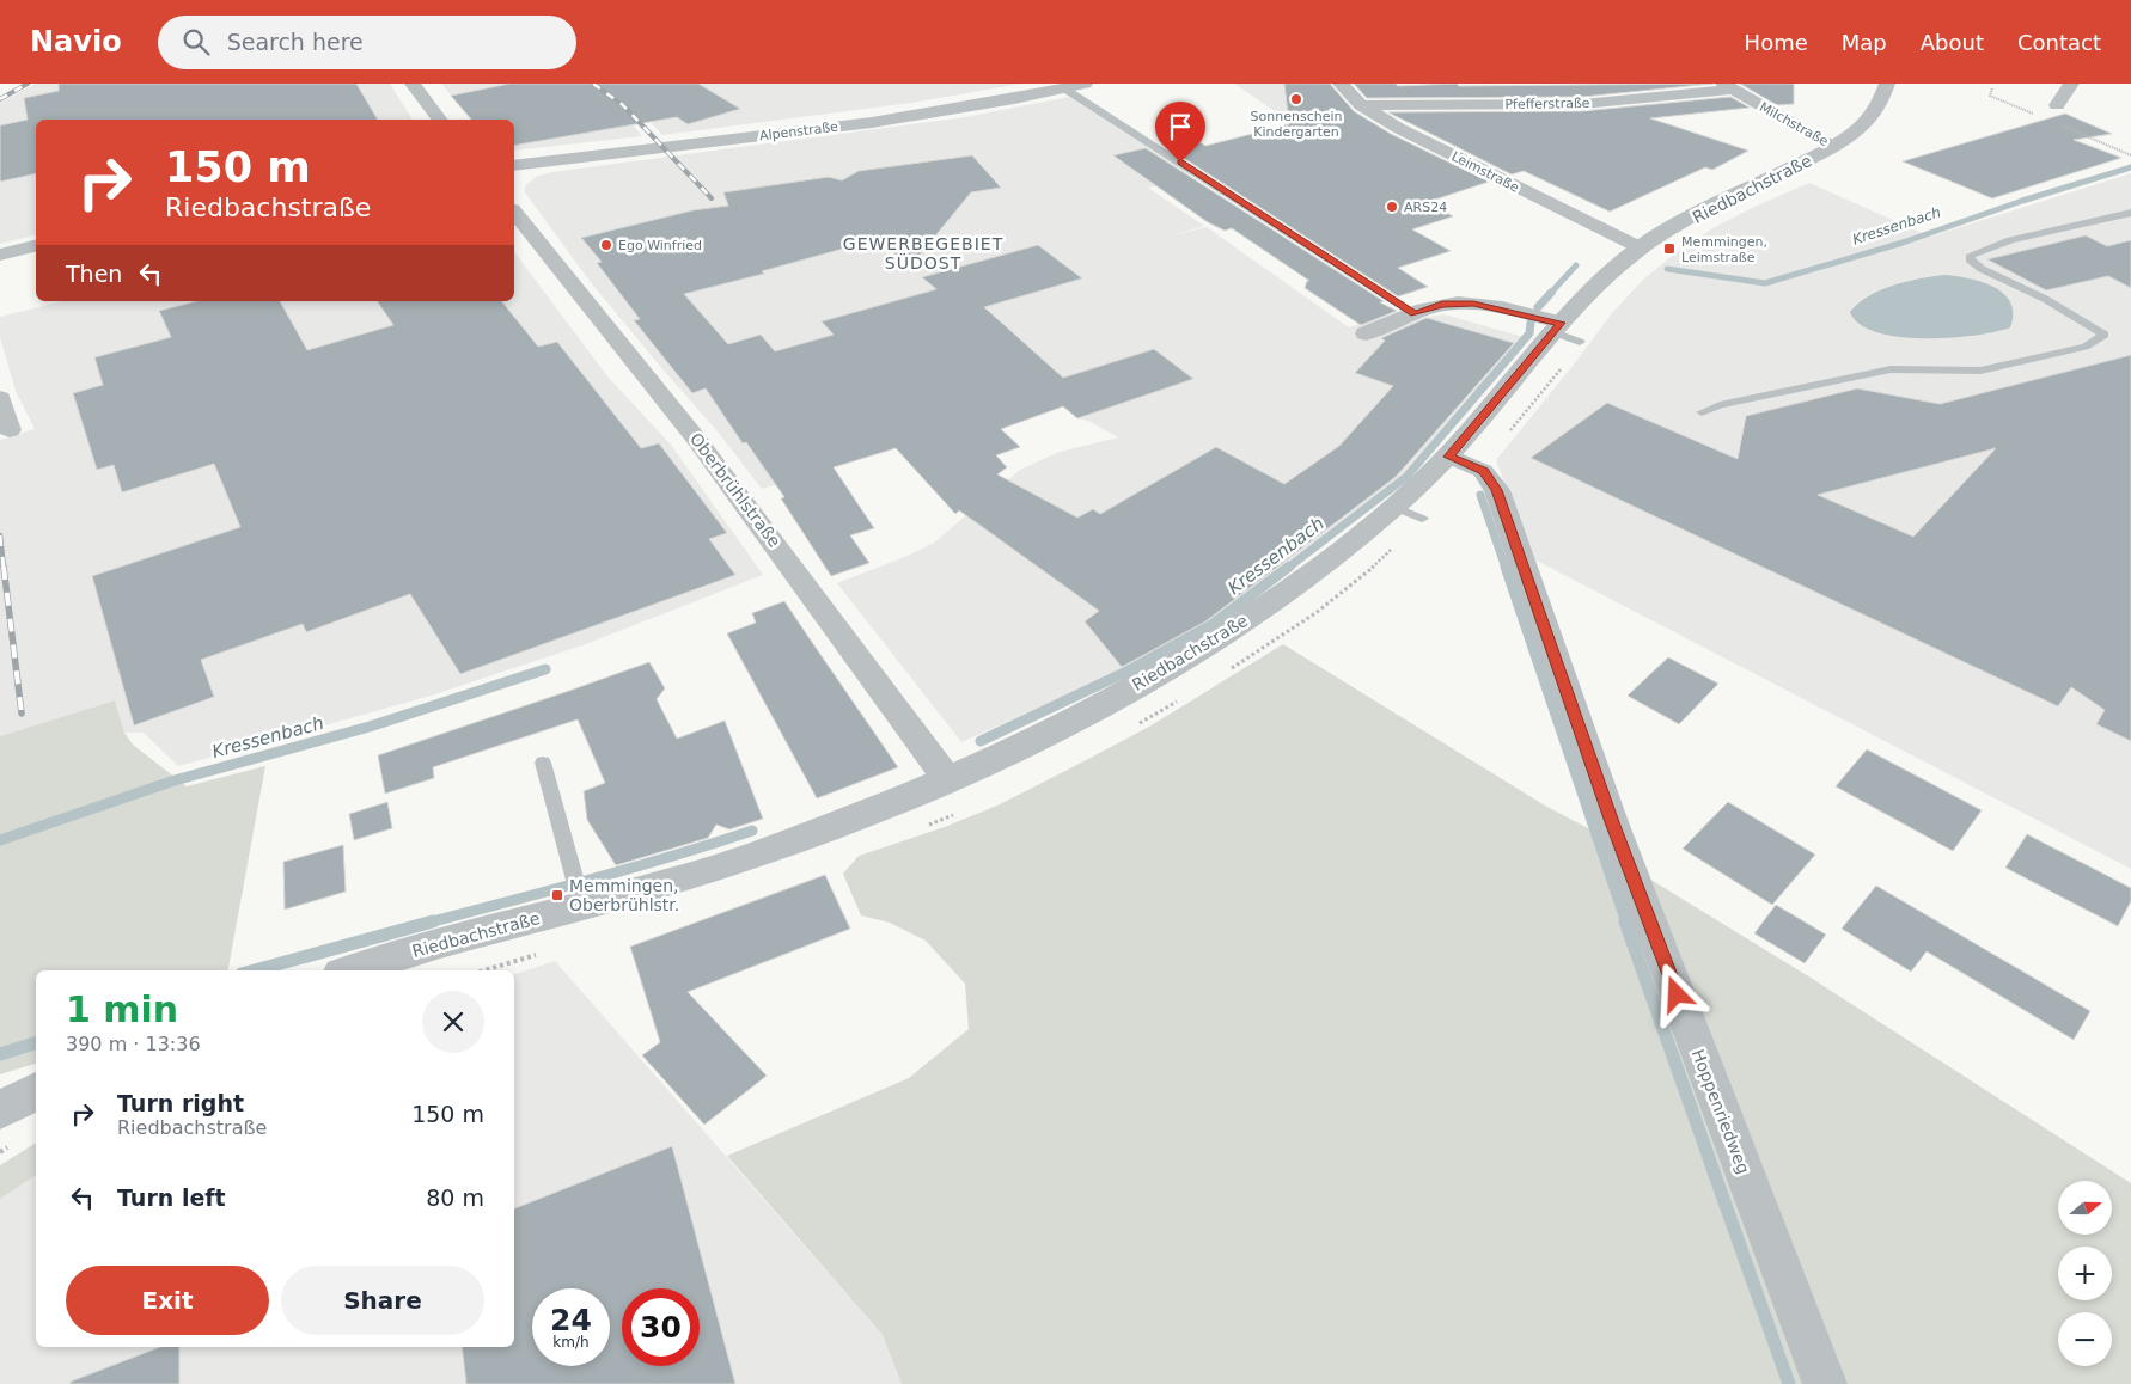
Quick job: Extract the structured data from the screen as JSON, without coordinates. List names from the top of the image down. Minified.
{"streets":{"street":["Pfefferstraße","Milchstraße","Alpenstraße","Leimstraße","Riedbachstraße","Oberbrühlstraße","Hoppenriedweg"]},"crossings":[["Pfefferstraße","Milchstraße"],["Pfefferstraße","Leimstraße"],["Milchstraße","Riedbachstraße"],["Leimstraße","Riedbachstraße"],["Riedbachstraße","Oberbrühlstraße"],["Riedbachstraße","Hoppenriedweg"]],"districts":["GEWERBEGEBIET SÜDOST"],"water":["Kressenbach"],"places":{"other":["Sonnenschein Kindergarten","ARS24","Ego Winfried"],"transit":["Memmingen, Leimstraße","Memmingen, Oberbrühlstr."]},"north":"right","page":{"header":"Navio","search":"Search here","nav":["Home","Map","About","Contact"],"turn":["150 m","Riedbachstraße"],"then":"Then","heading":["1 min","390 m · 13:36"],"list":[{"name":"Turn right","note":"Riedbachstraße","value":"150 m"},{"name":"Turn left","value":"80 m"}],"map_buttons":["+","−"],"buttons":["Exit","Share"],"speed":"24 km/h","limit":"30"}}
